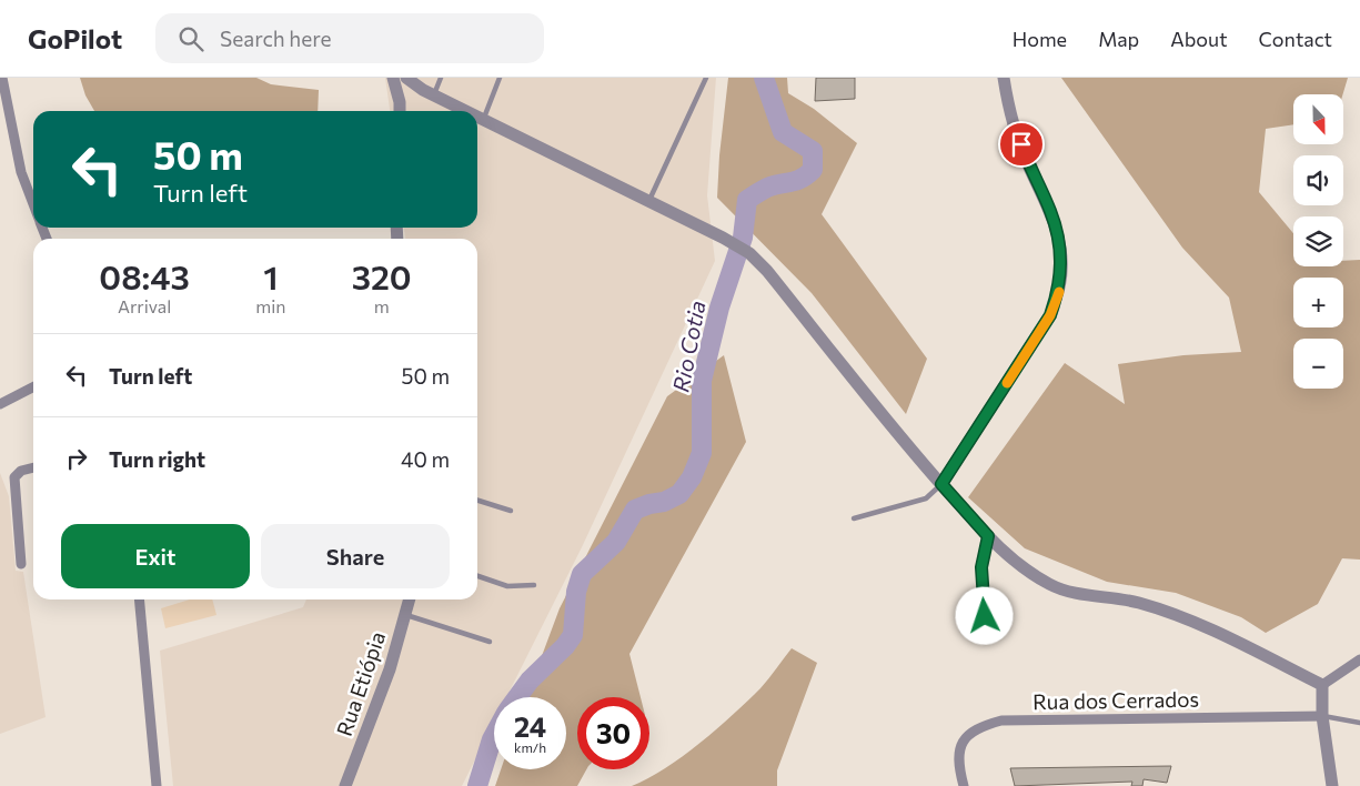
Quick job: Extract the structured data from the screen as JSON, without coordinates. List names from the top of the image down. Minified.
{"streets":{"street":["Rua Etiópia","Rua dos Cerrados"]},"water":["Rio Cotia"],"north":"bottom","page":{"header":"GoPilot","search":"Search here","nav":["Home","Map","About","Contact"],"map_buttons":["+","−"],"turn":["50 m","Turn left"],"eta":["08:43","Arrival","1","min","320","m"],"list":[{"name":"Turn left","value":"50 m"},{"name":"Turn right","value":"40 m"}],"buttons":["Exit","Share"],"speed":"24 km/h","limit":"30"}}
